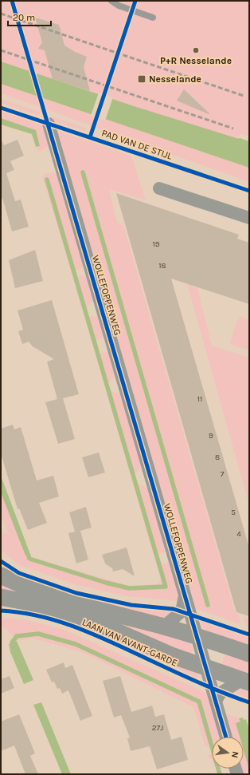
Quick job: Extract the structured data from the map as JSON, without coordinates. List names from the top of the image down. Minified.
{"streets":{"street":["WOLLEFOPPENWEG","LAAN VAN AVANT-GARDE"],"cycle path":["PAD VAN DE STIJL"]},"crossings":[["WOLLEFOPPENWEG","LAAN VAN AVANT-GARDE"]],"places":{"other":["P+R Nesselande"],"transit":["Nesselande"]},"house_numbers":["19","18","11","9","8","7","5","4","27J"],"scale_bar":"20 m","north":"right"}
